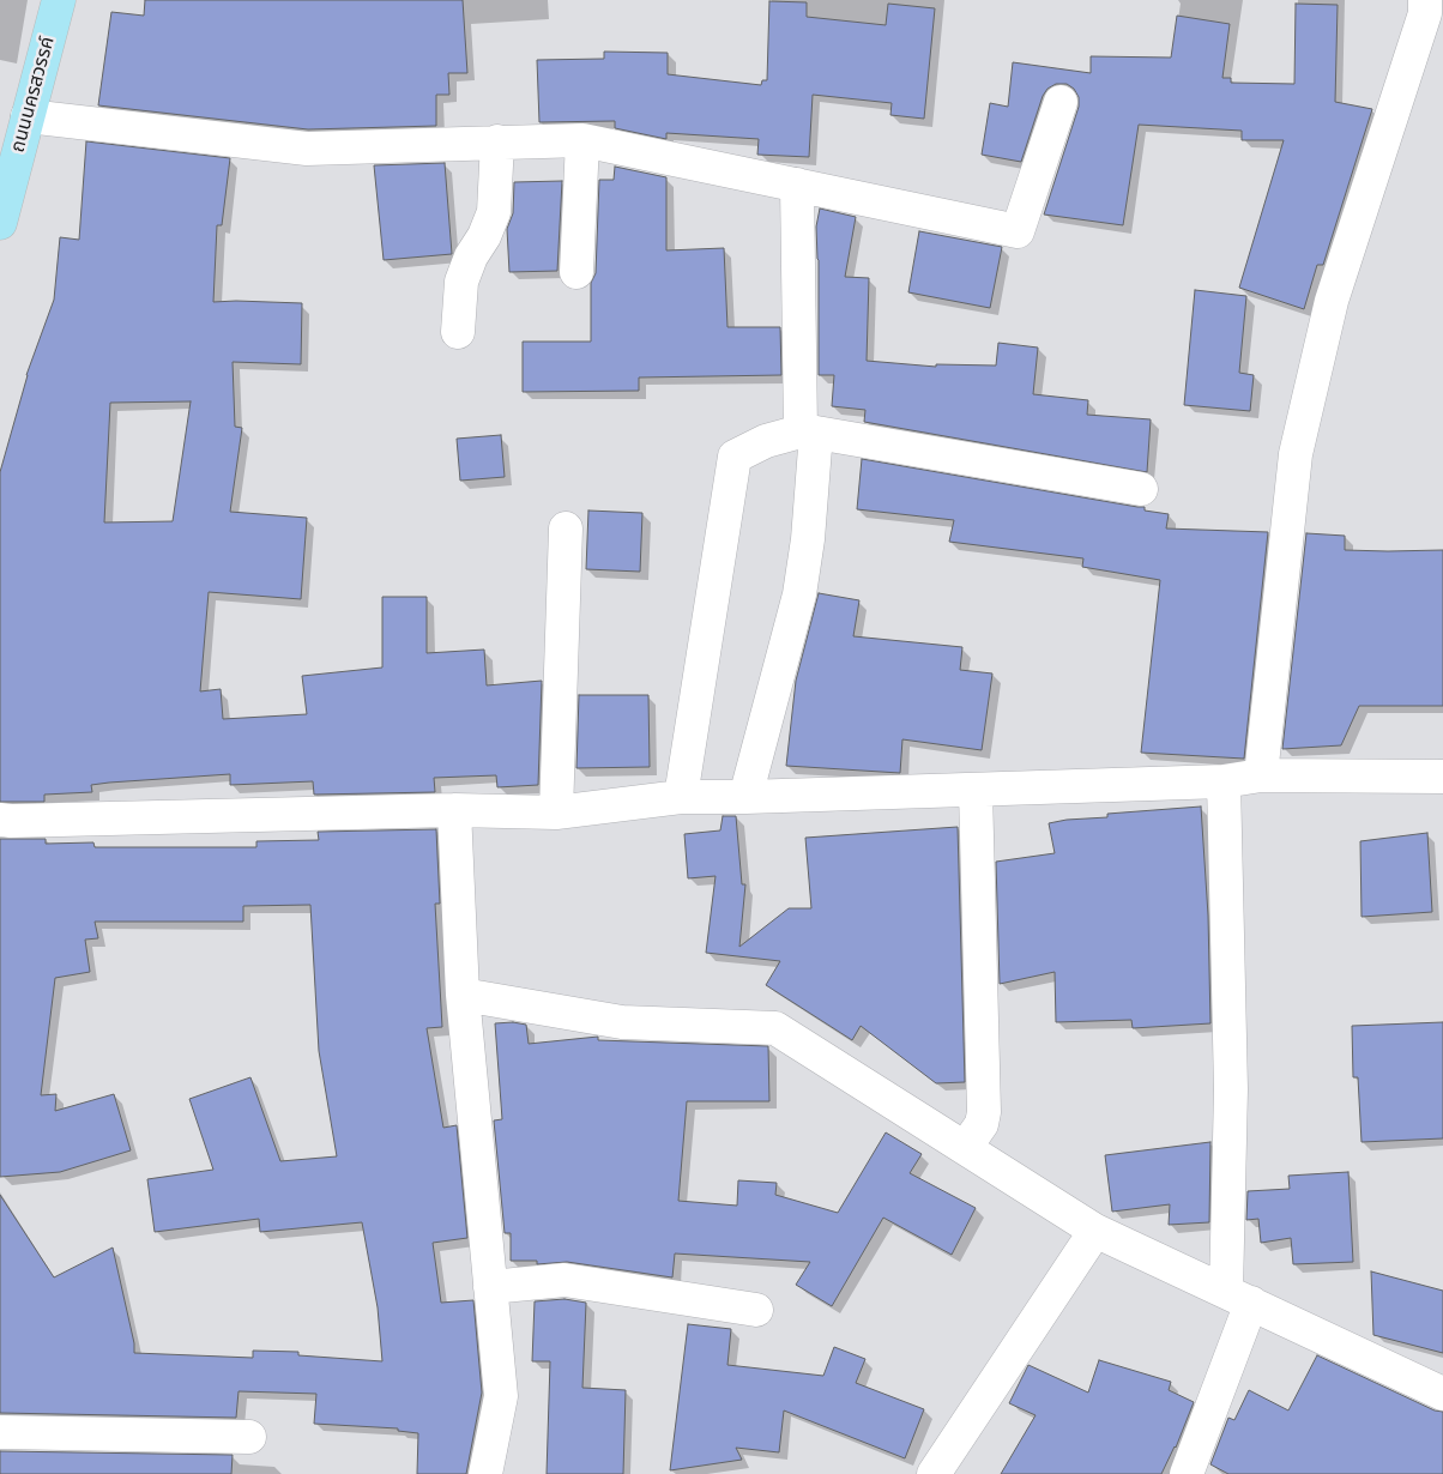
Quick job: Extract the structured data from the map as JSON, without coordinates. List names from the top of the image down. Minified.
{"streets":{"main road":["ถนนนครสวรรค์"]}}
